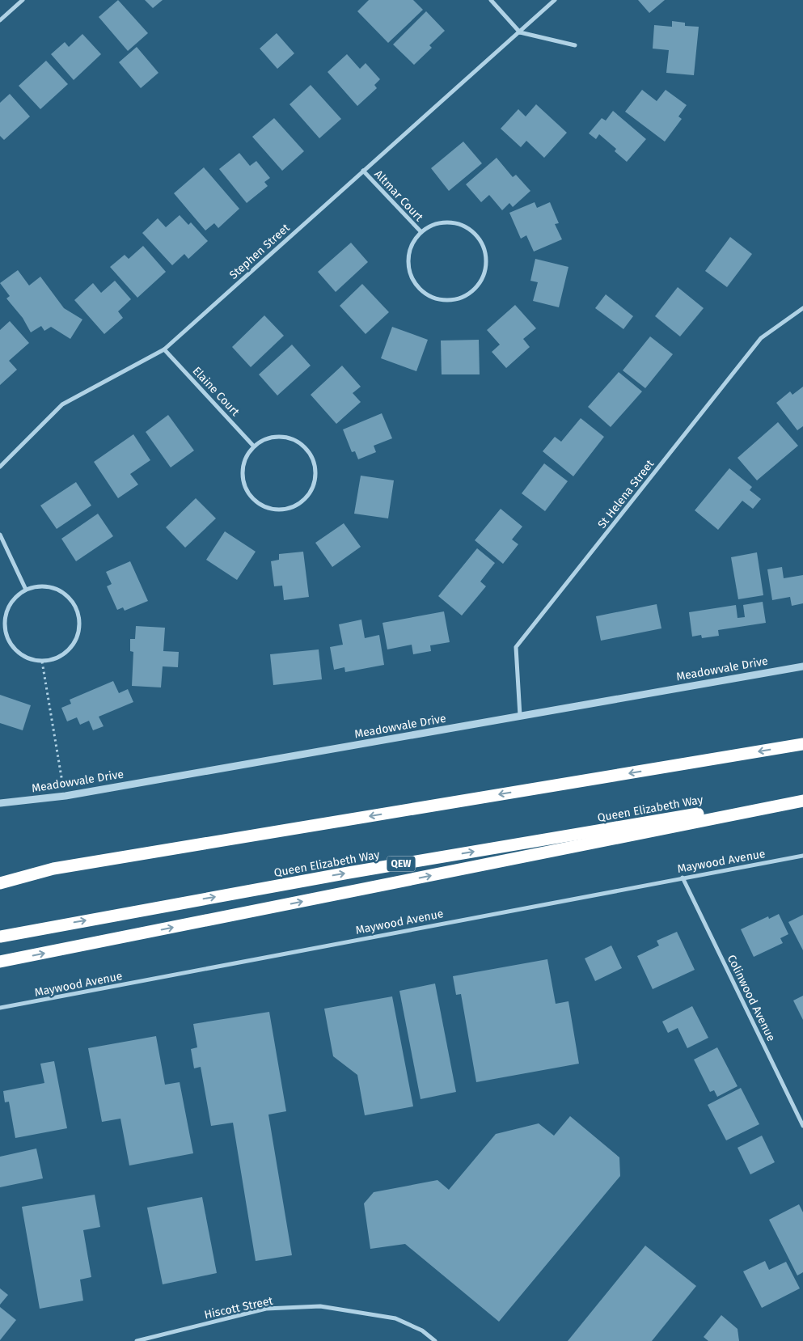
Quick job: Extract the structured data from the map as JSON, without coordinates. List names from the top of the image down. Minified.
{"streets":{"highway":["Queen Elizabeth Way","QEW"],"street":["Altmar Court","Stephen Street","Elaine Court","St Helena Street","Meadowvale Drive","Maywood Avenue","Colinwood Avenue","Hiscott Street"]},"crossings":[["Altmar Court","Stephen Street"],["Stephen Street","Elaine Court"],["St Helena Street","Meadowvale Drive"],["Maywood Avenue","Colinwood Avenue"]]}
